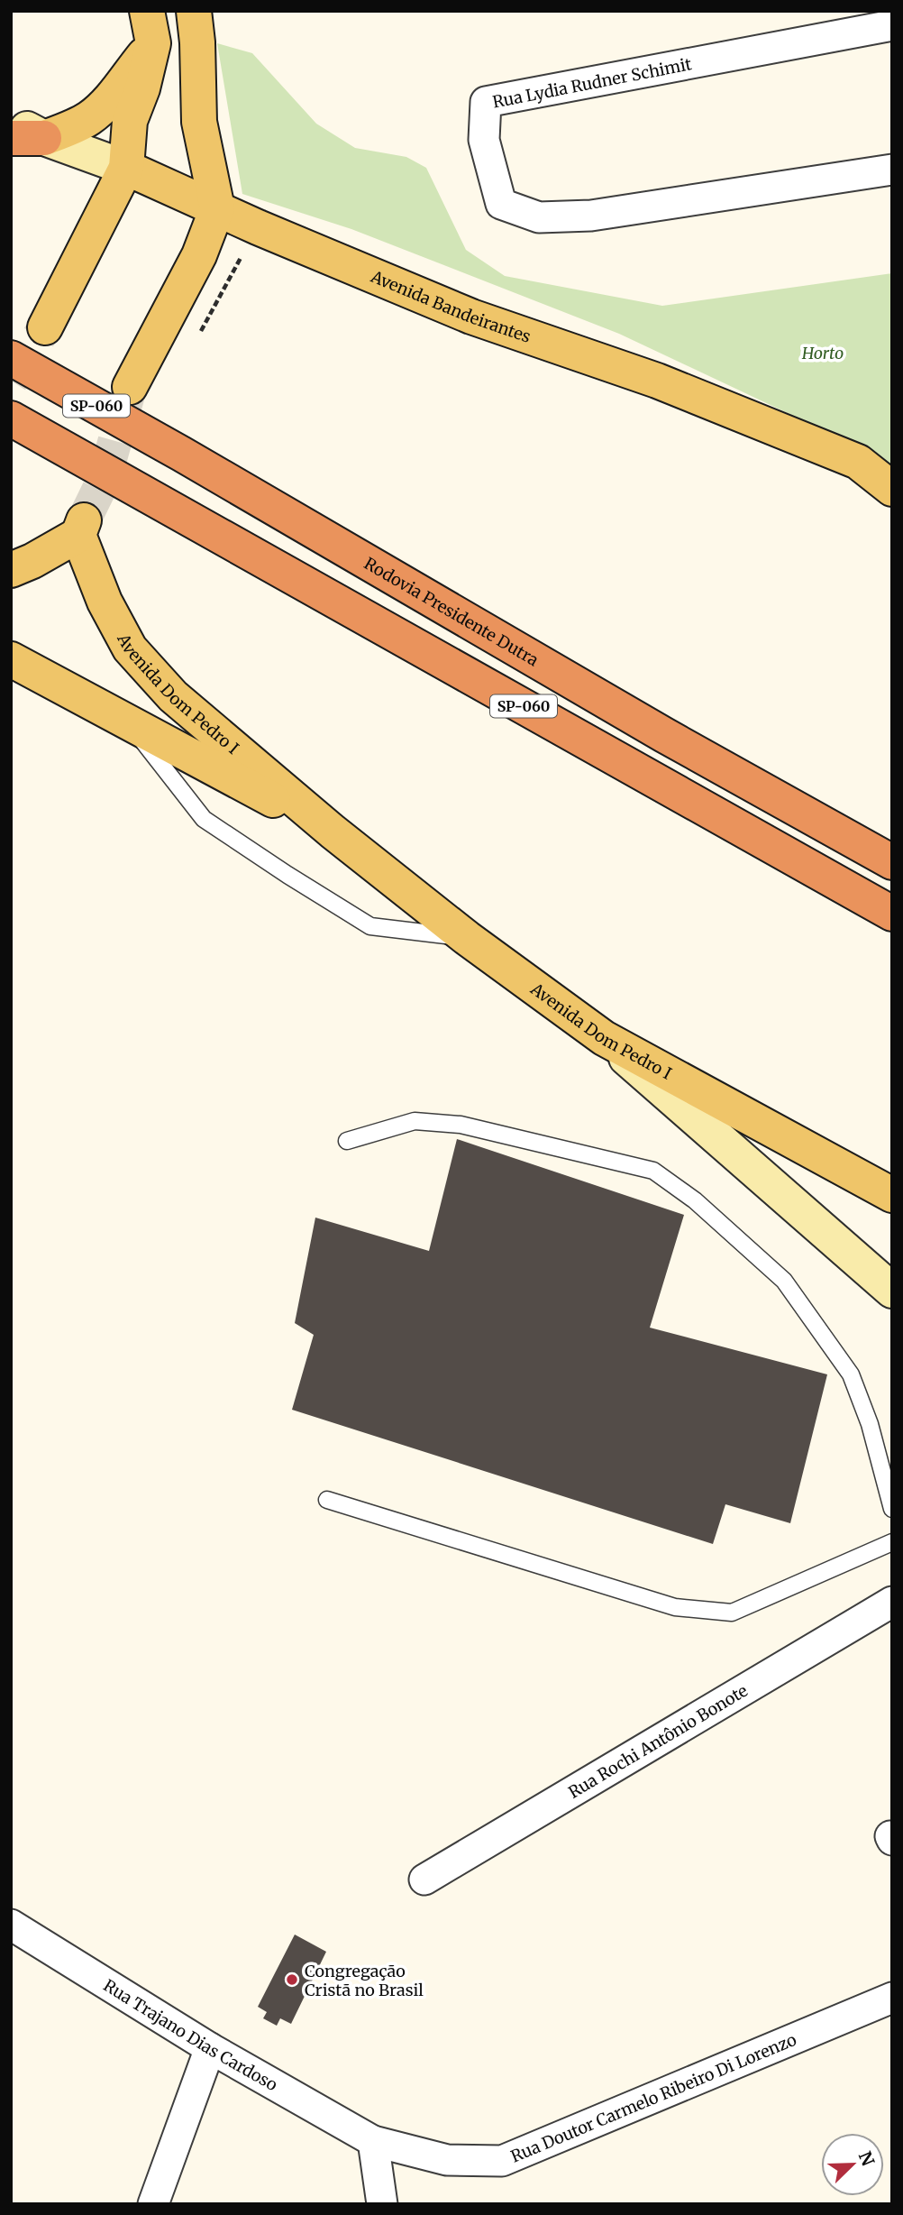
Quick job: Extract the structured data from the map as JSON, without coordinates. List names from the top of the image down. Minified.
{"streets":{"highway":["SP-060","Rodovia Presidente Dutra"],"main road":["Avenida Bandeirantes","Avenida Dom Pedro I"],"street":["Rua Lydia Rudner Schimit","Rua Rochi Antônio Bonote","Rua Trajano Dias Cardoso","Rua Doutor Carmelo Ribeiro Di Lorenzo"]},"crossings":[["Rua Trajano Dias Cardoso","Rua Doutor Carmelo Ribeiro Di Lorenzo"]],"parks":["Horto"],"places":["Congregação Cristã no Brasil"],"north":"top right"}
